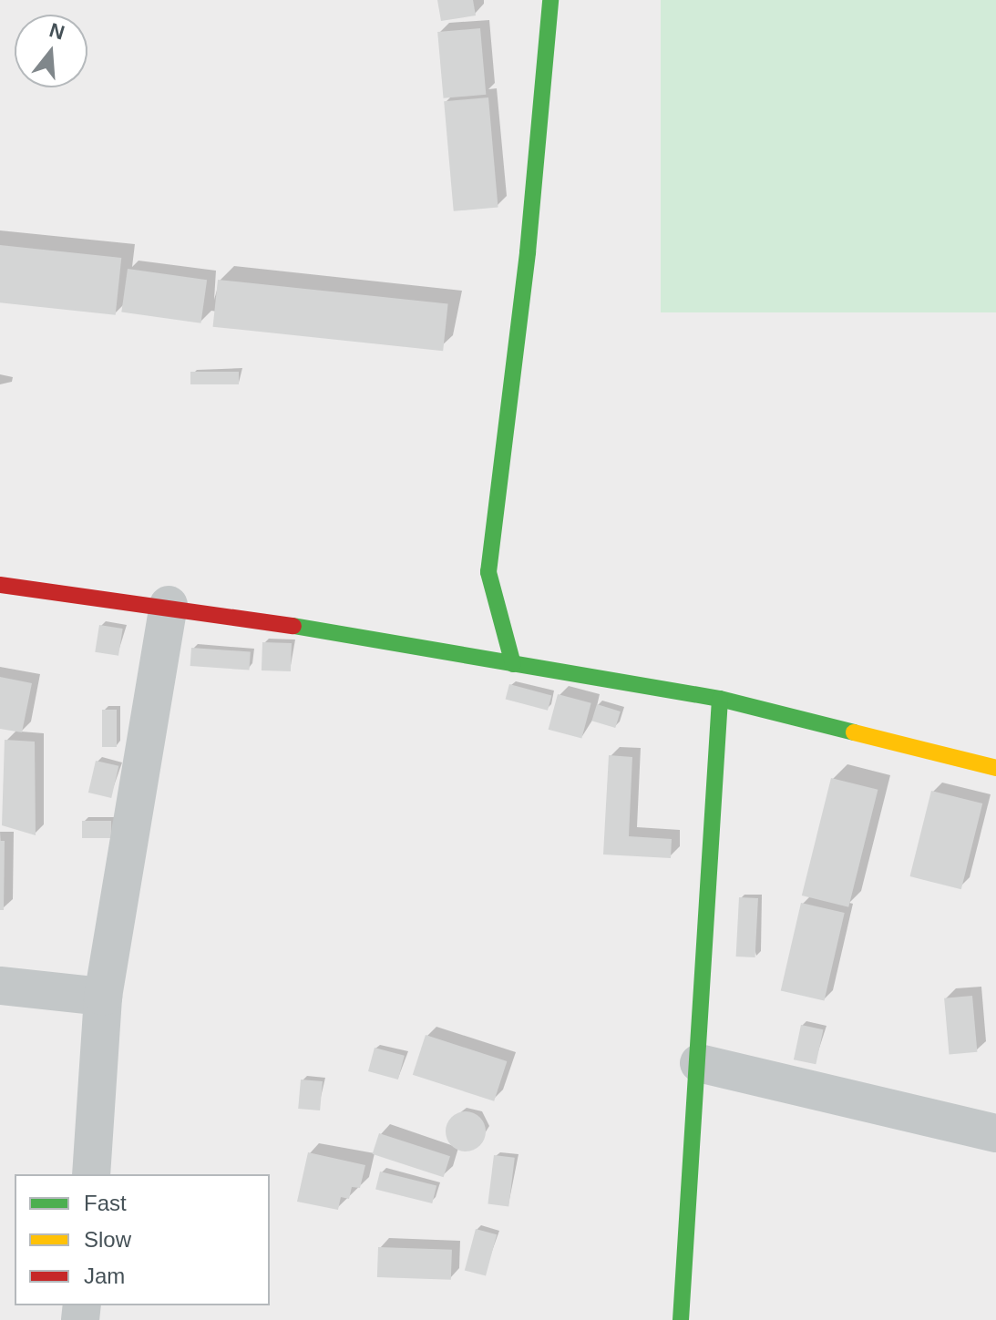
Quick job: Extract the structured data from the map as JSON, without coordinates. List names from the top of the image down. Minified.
{"legend":["Fast","Slow","Jam"],"north":"top"}
